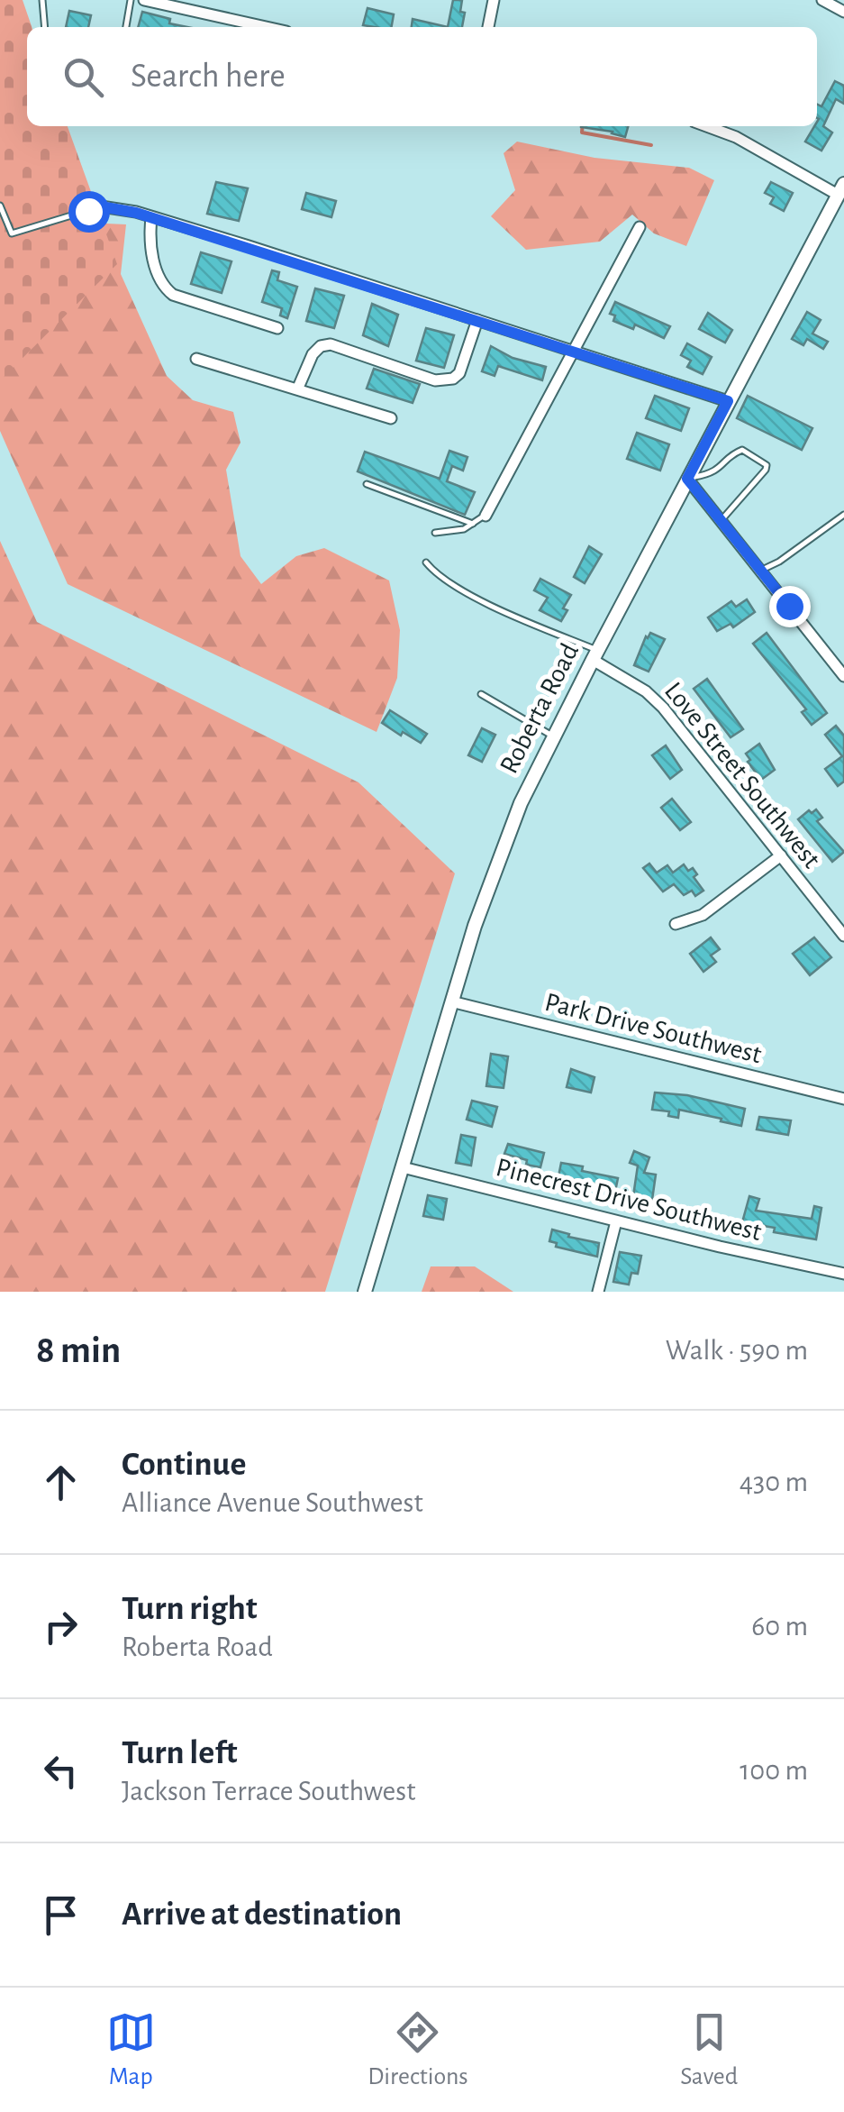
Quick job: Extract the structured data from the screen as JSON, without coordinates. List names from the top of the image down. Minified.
{"streets":{"street":["Roberta Road","Love Street Southwest","Park Drive Southwest","Pinecrest Drive Southwest"]},"crossings":[["Roberta Road","Love Street Southwest"],["Roberta Road","Park Drive Southwest"],["Roberta Road","Pinecrest Drive Southwest"]],"page":{"search":"Search here","heading":["8 min","Walk · 590 m"],"list":[["Continue","Alliance Avenue Southwest","430 m"],["Turn right","Roberta Road","60 m"],["Turn left","Jackson Terrace Southwest","100 m"],"Arrive at destination"],"nav":["Map","Directions","Saved"]}}
